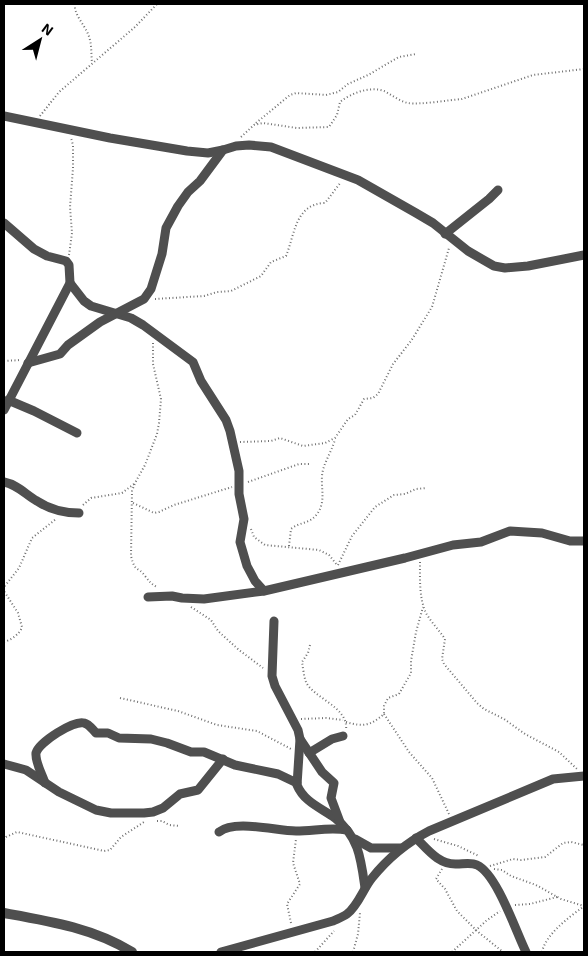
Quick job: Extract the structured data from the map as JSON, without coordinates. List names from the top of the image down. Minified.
{"north":"top right"}
